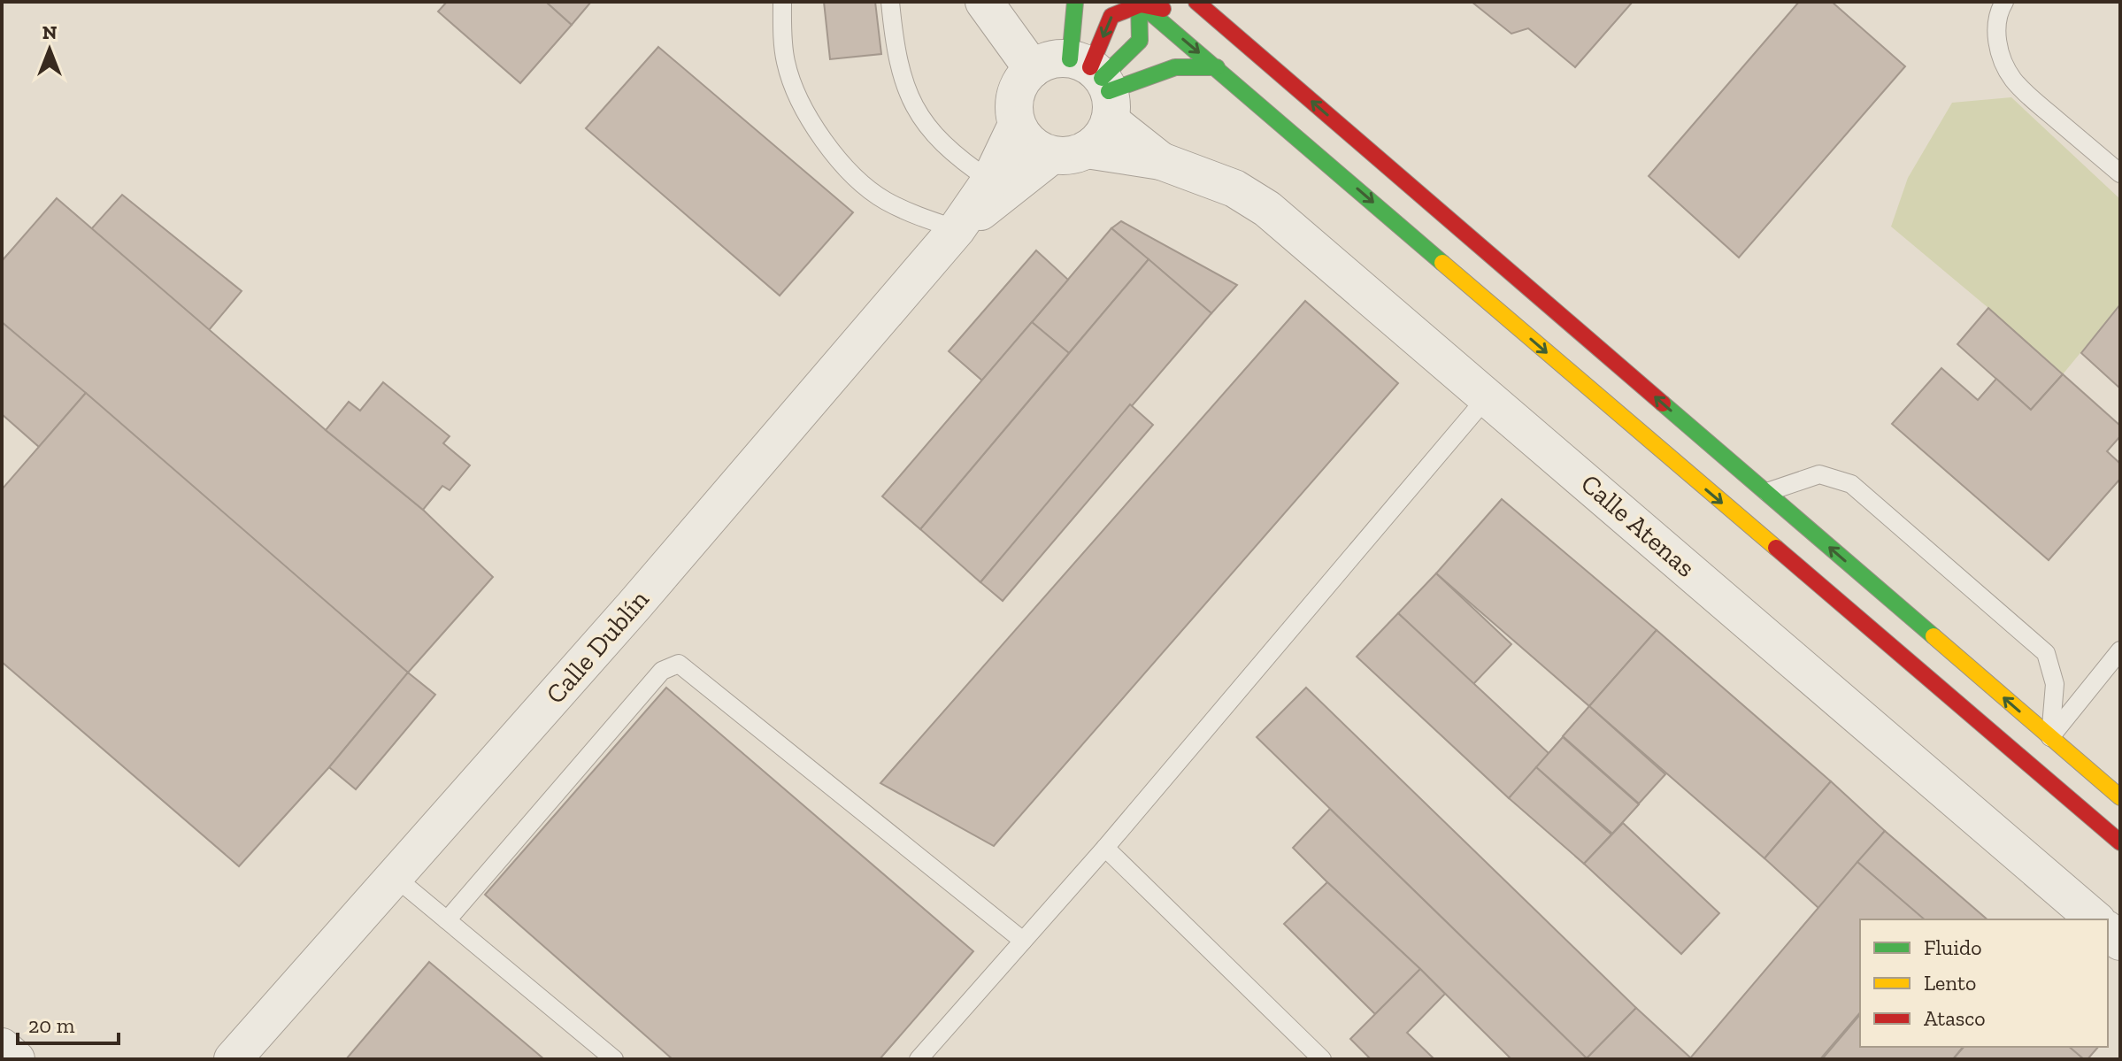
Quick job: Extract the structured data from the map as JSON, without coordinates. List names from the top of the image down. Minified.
{"streets":{"street":["Calle Atenas","Calle Dublín"]},"legend":["Fluido","Lento","Atasco"],"scale_bar":"20 m","north":"top"}
